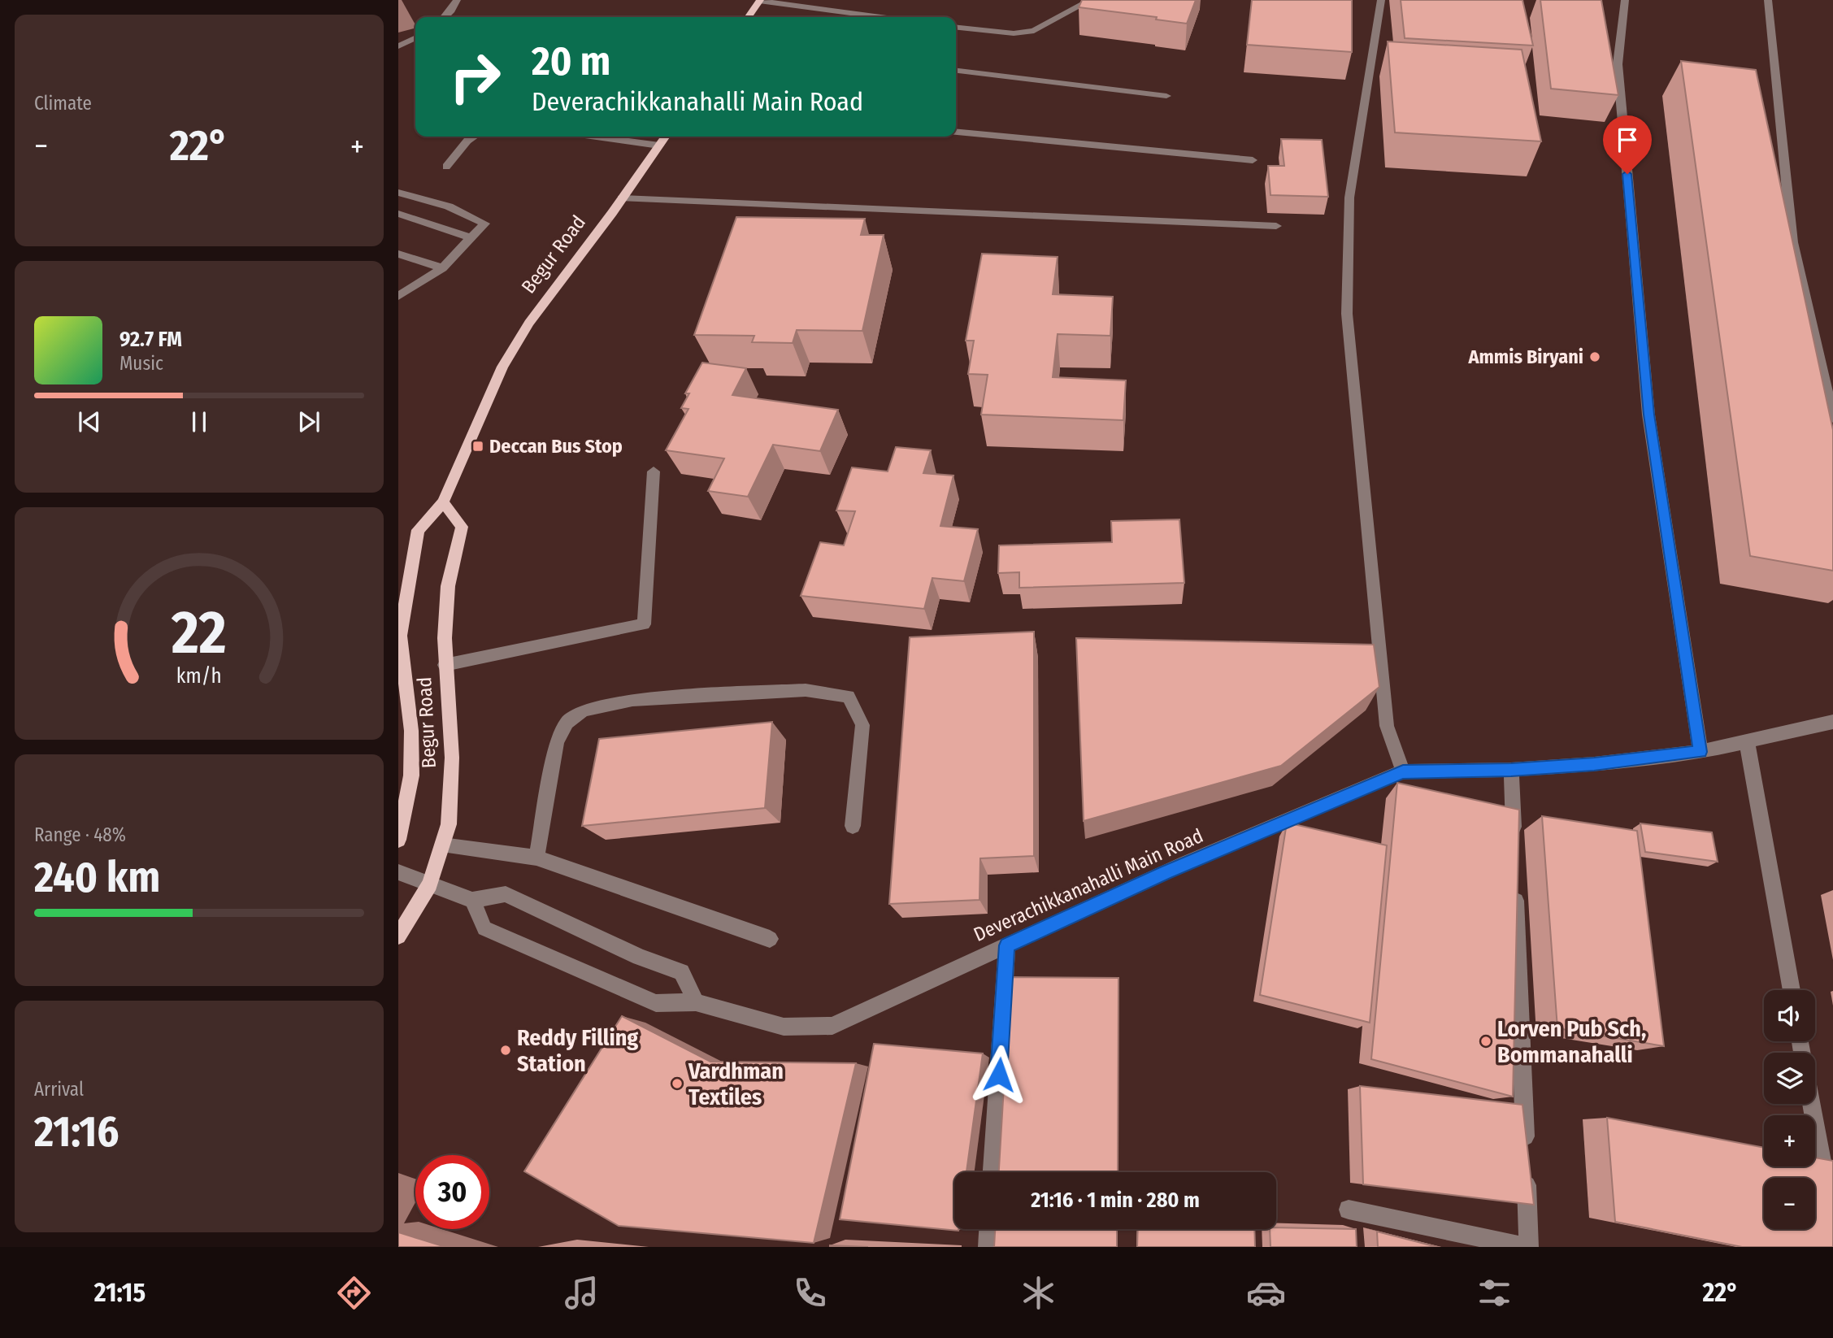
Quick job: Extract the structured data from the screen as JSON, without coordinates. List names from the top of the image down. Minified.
{"streets":{"main road":["Begur Road"],"street":["Deverachikkanahalli Main Road"]},"places":{"other":["Ammis Biryani","Lorven Pub Sch, Bommanahalli","Reddy Filling Station","Vardhman Textiles"],"transit":["Deccan Bus Stop"]},"page":{"tile":["Climate",["Range · 48%","240 km"],["Arrival","21:16"]],"turn":["20 m","Deverachikkanahalli Main Road"],"heat":["−","22°","+"],"song":["92.7 FM","Music"],"map_buttons":["+","−"],"limit":"30","trip":"21:16 · 1 min · 280 m","tabs":["21:15","22°"],"gauge":["22","km/h"]}}
